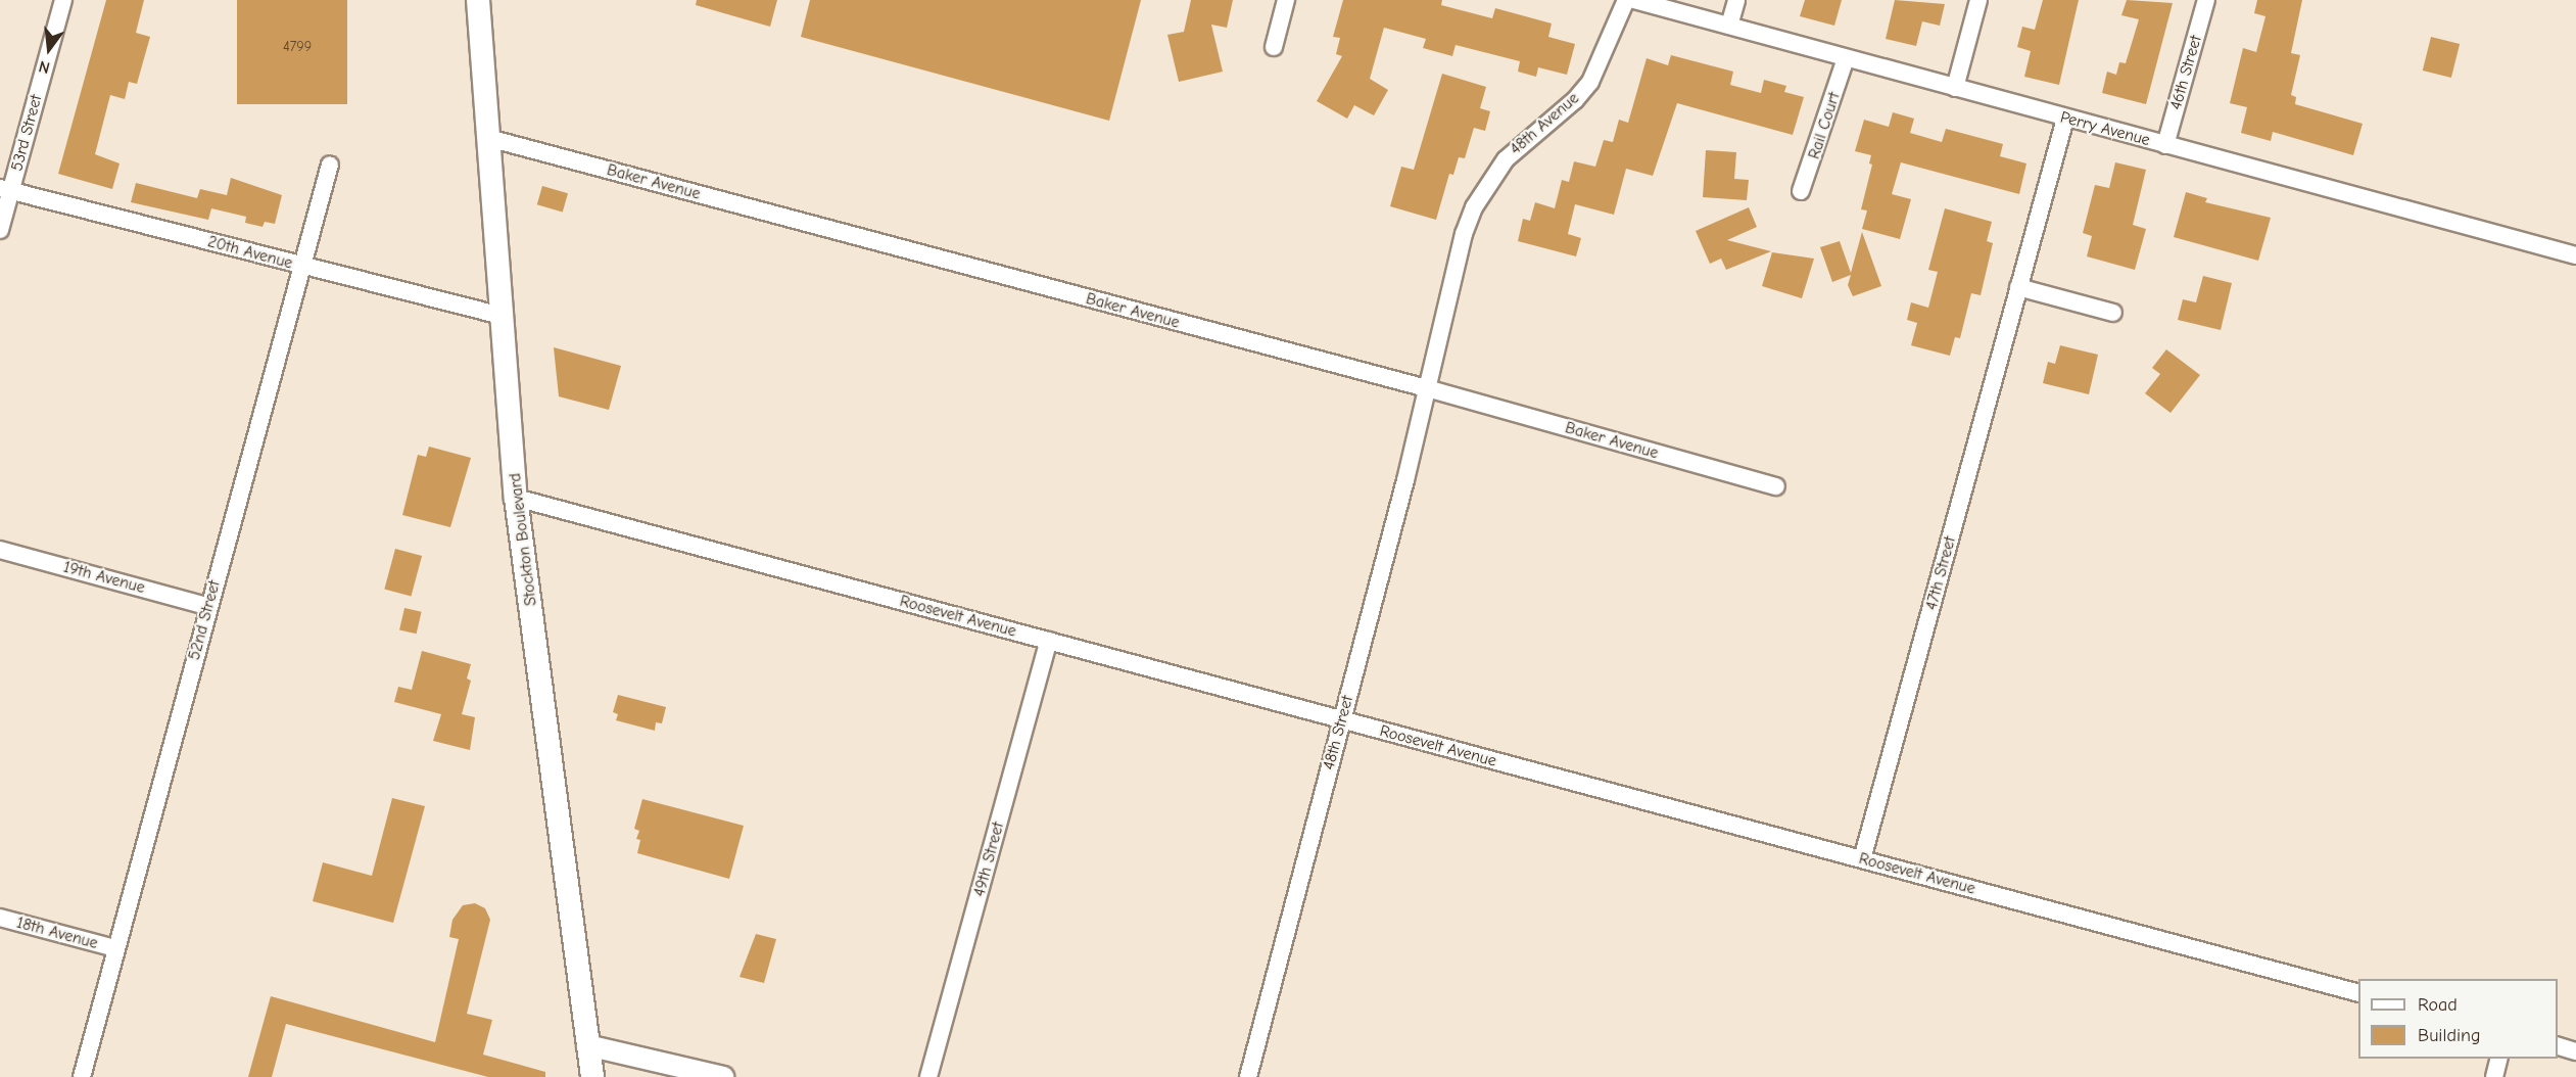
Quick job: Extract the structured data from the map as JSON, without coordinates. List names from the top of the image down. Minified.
{"streets":{"main road":["Stockton Boulevard"],"street":["46th Street","48th Avenue","Rail Court","Perry Avenue","53rd Street","Baker Avenue","20th Avenue","47th Street","19th Avenue","Roosevelt Avenue","52nd Street","48th Street","49th Street","18th Avenue"]},"crossings":[["46th Street","Perry Avenue"],["48th Avenue","Baker Avenue"],["48th Avenue","48th Street"],["Rail Court","Perry Avenue"],["Perry Avenue","47th Street"],["53rd Street","20th Avenue"],["Baker Avenue","Stockton Boulevard"],["Baker Avenue","48th Street"],["20th Avenue","Stockton Boulevard"],["20th Avenue","52nd Street"],["Stockton Boulevard","Roosevelt Avenue"],["47th Street","Roosevelt Avenue"],["19th Avenue","52nd Street"],["Roosevelt Avenue","48th Street"],["Roosevelt Avenue","49th Street"],["52nd Street","18th Avenue"]],"house_numbers":["4799"],"legend":["Road","Building"],"north":"bottom"}
